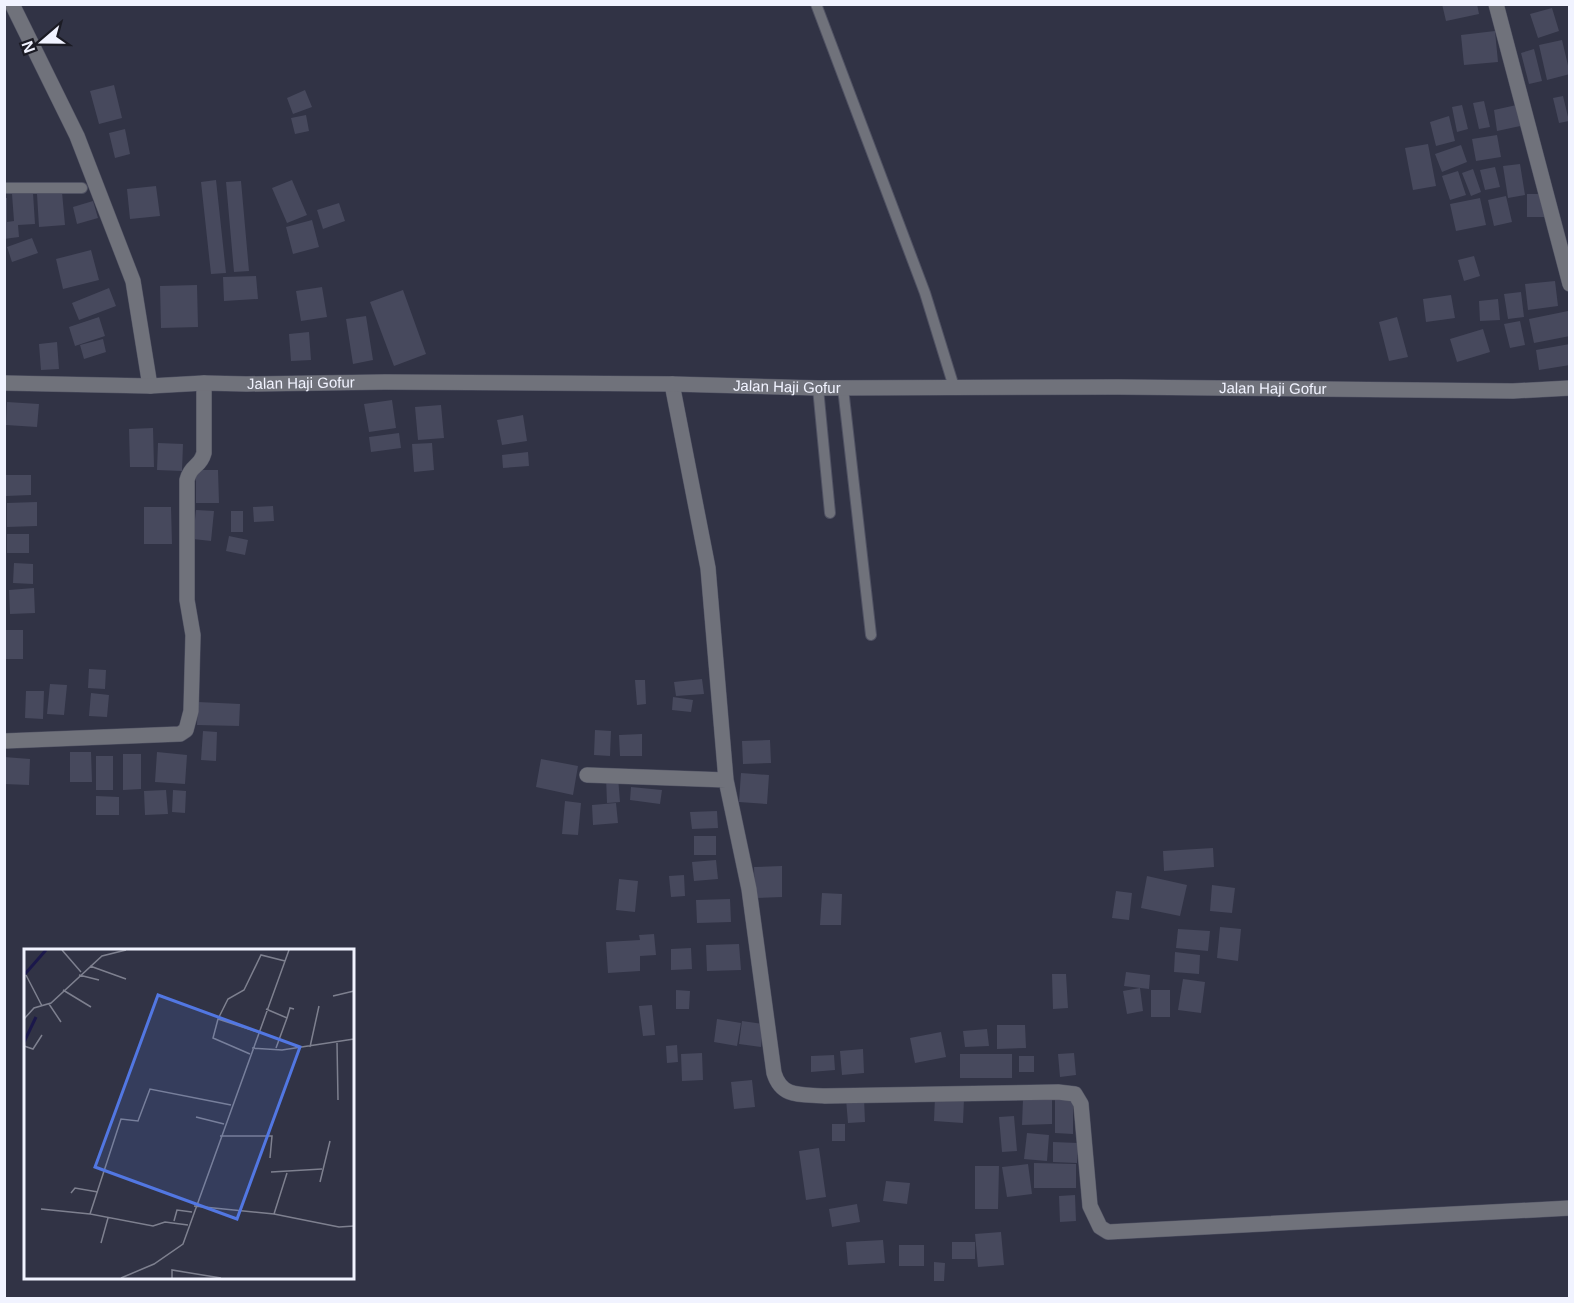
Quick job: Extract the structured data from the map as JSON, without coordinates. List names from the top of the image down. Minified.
{"streets":{"street":["Jalan Haji Gofur"]},"north":"left"}
